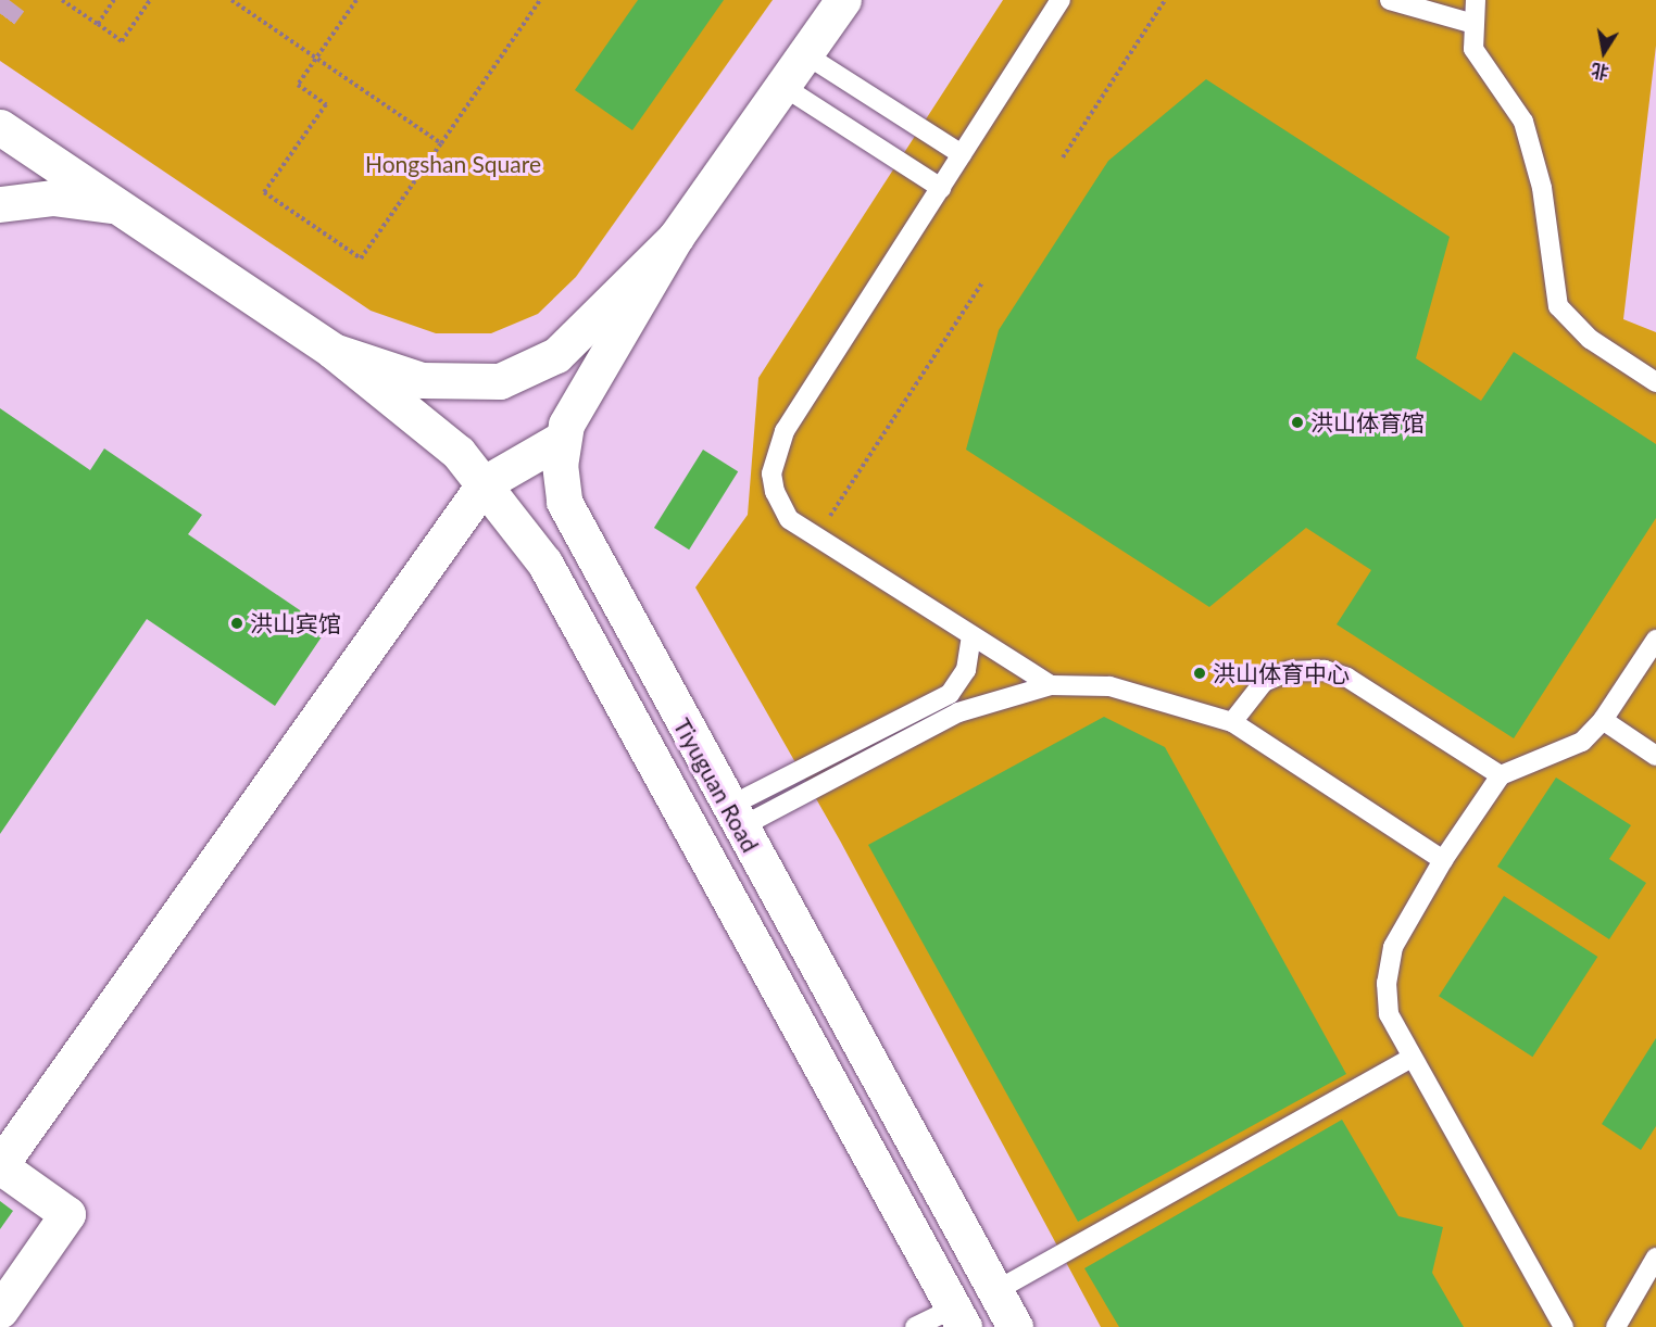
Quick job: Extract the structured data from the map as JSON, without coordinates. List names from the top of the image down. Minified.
{"streets":{"main road":["Tiyuguan Road"]},"parks":["Hongshan Square"],"places":["洪山体育馆","洪山宾馆","洪山体育中心"],"north":"bottom"}
